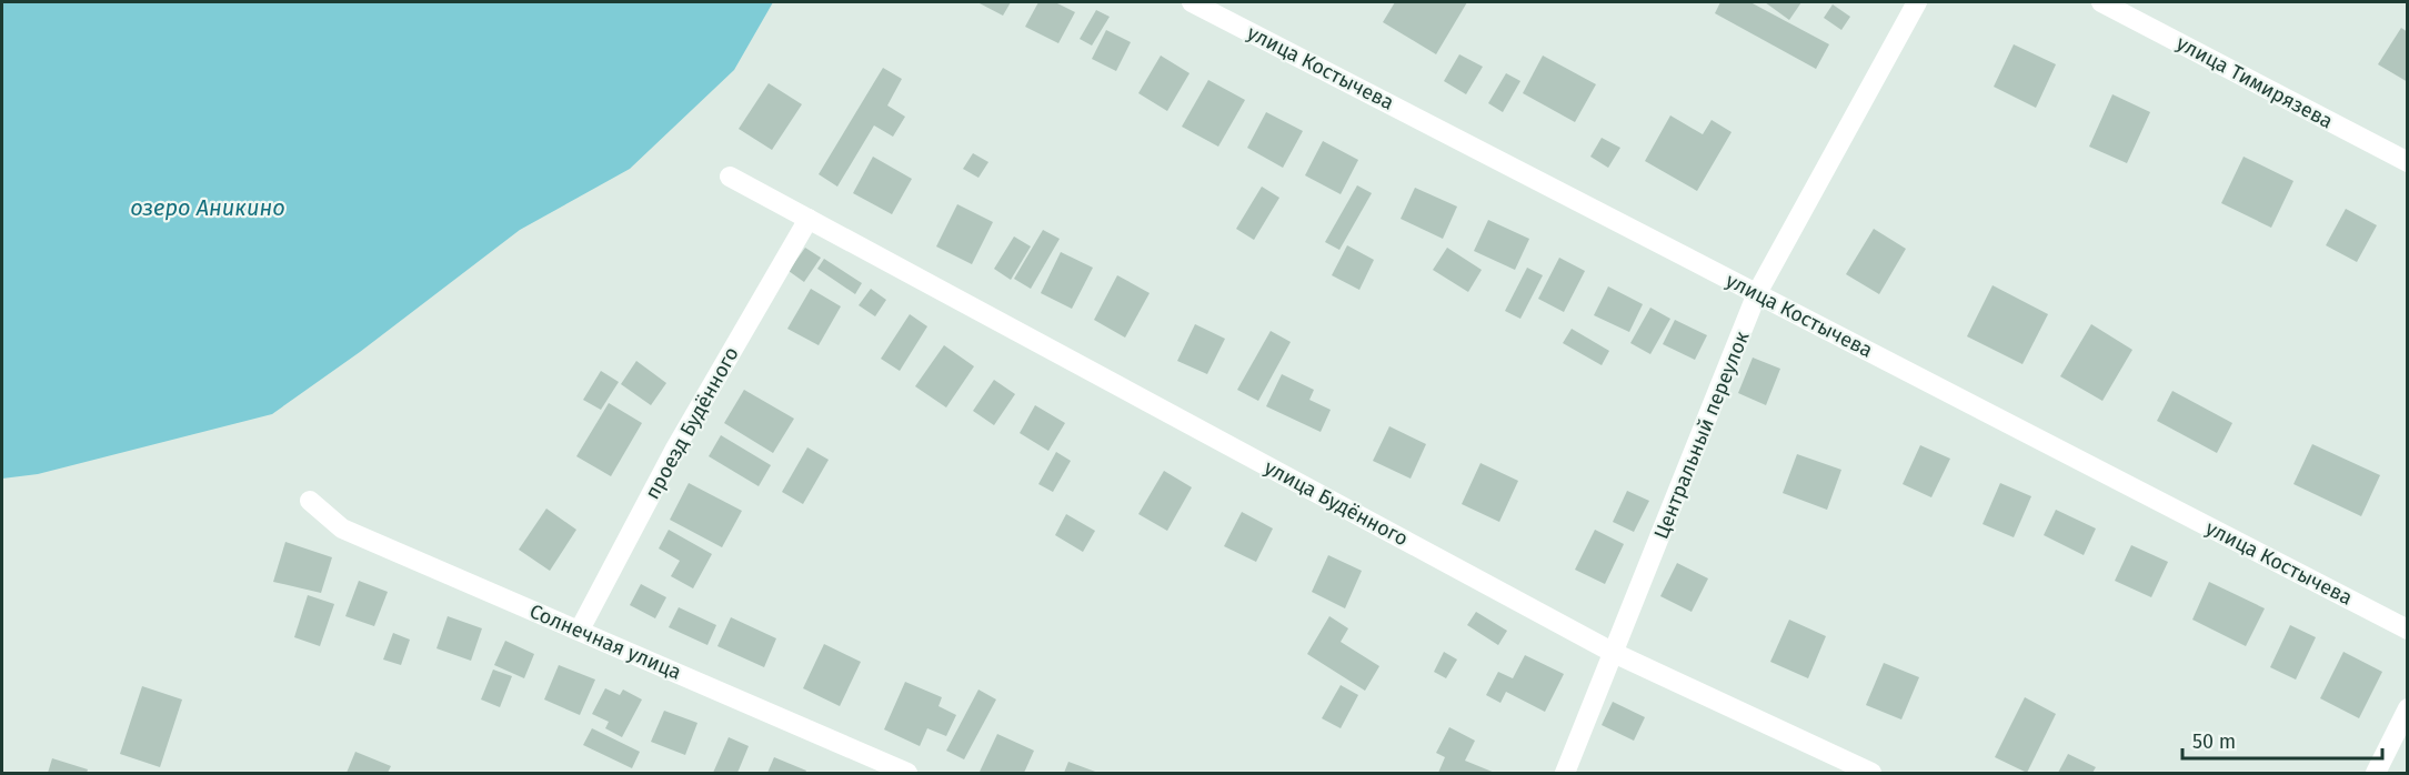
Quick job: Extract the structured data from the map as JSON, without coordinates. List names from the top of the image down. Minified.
{"streets":{"street":["улица Костычева","улица Тимирязева","проезд Будённого","Центральный переулок","улица Будённого","Солнечная улица"]},"crossings":[["улица Костычева","Центральный переулок"],["проезд Будённого","улица Будённого"],["проезд Будённого","Солнечная улица"],["Центральный переулок","улица Будённого"]],"water":["озеро Аникино"],"scale_bar":"50 m"}
